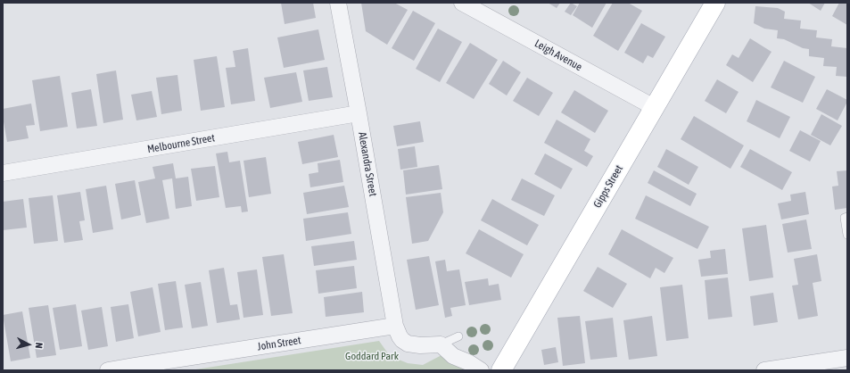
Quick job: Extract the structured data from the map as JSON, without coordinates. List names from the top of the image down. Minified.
{"streets":{"main road":["Gipps Street"],"street":["Leigh Avenue","Melbourne Street","Alexandra Street","John Street"]},"crossings":[["Leigh Avenue","Gipps Street"],["Melbourne Street","Alexandra Street"],["Alexandra Street","John Street"]],"parks":["Goddard Park"],"north":"right"}
